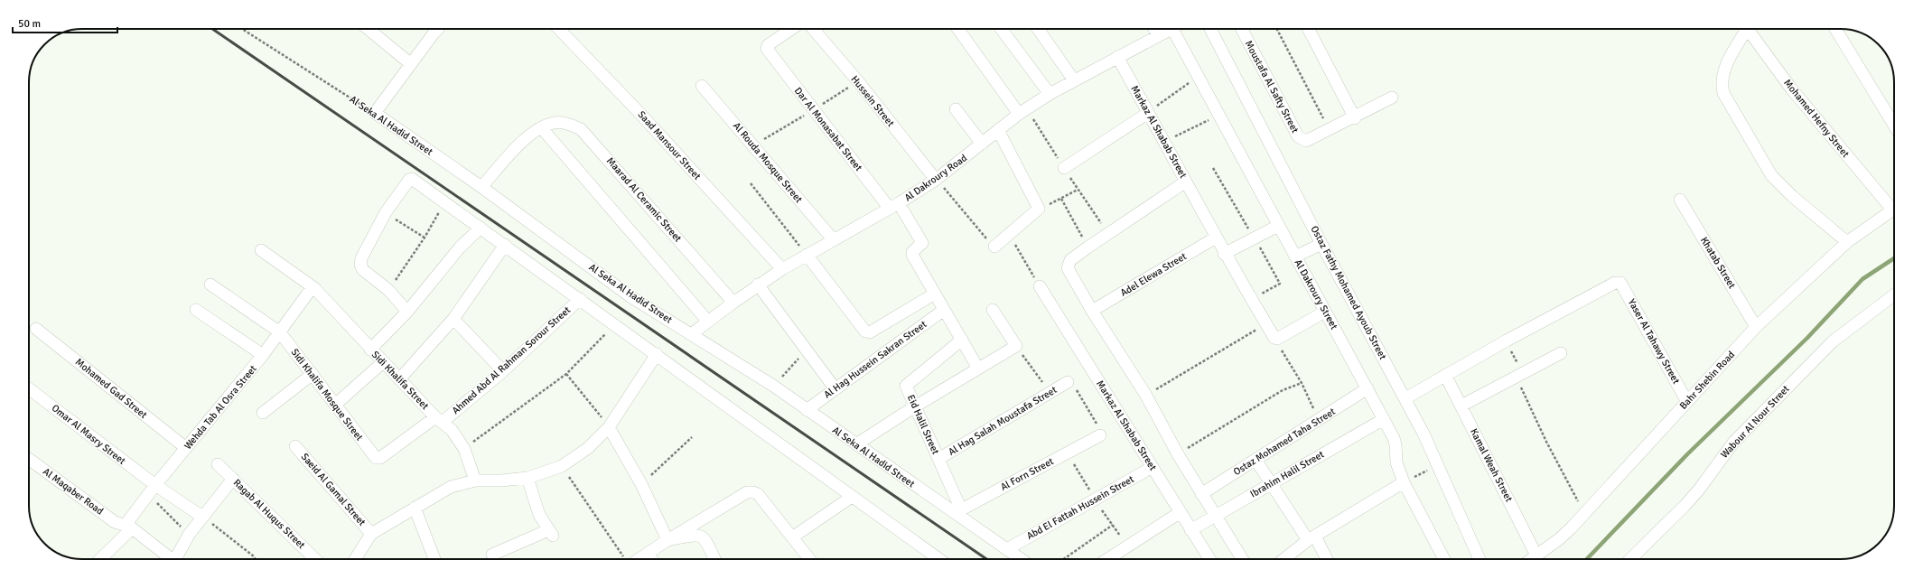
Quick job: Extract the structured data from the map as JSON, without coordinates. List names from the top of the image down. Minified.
{"streets":{"street":["Moustafa Al Safty Street","Hussein Street","Mohamed Hefny Street","Al Seka Al Hadid Street","Dar Al Monasabat Street","Markaz Al Shabab Street","Saad Mansour Street","Al Rouda Mosque Street","Al Dakroury Road","Maarad Al Ceramic Street","Khatab Street","Adel Elewa Street","Ostaz Fathy Mohamed Ayoub Street","Al Dakroury Street","Yaser Al Tahawy Street","Al Hag Hussein Sakran Street","Ahmed Abd Al Rahman Sorour Street","Sidi Khalifa Street","Bahr Shebin Road","Mohamed Gad Street","Sidi Khalifa Mosque Street","Wehda Tab Al Osra Street","Al Hag Salah Moustafa Street","Wabour Al Nour Street","Eid Halil Street","Omar Al Masry Street","Ostaz Mohamed Taha Street","Kamal Weah Street","Al Forn Street","Ibrahim Halil Street","Saeid Al Gamal Street","Al Maqaber Road","Abd El Fattah Hussein Street","Ragab Al Huqus Street"]},"crossings":[["Hussein Street","Al Dakroury Road"],["Al Seka Al Hadid Street","Al Dakroury Road"],["Al Seka Al Hadid Street","Al Hag Hussein Sakran Street"],["Al Seka Al Hadid Street","Eid Halil Street"],["Al Seka Al Hadid Street","Al Forn Street"],["Al Seka Al Hadid Street","Abd El Fattah Hussein Street"],["Dar Al Monasabat Street","Al Dakroury Road"],["Markaz Al Shabab Street","Al Dakroury Road"],["Markaz Al Shabab Street","Adel Elewa Street"],["Markaz Al Shabab Street","Ibrahim Halil Street"],["Markaz Al Shabab Street","Abd El Fattah Hussein Street"],["Saad Mansour Street","Al Dakroury Road"],["Al Rouda Mosque Street","Al Dakroury Road"],["Al Dakroury Road","Maarad Al Ceramic Street"],["Khatab Street","Bahr Shebin Road"],["Al Dakroury Street","Ostaz Mohamed Taha Street"],["Al Dakroury Street","Ibrahim Halil Street"],["Yaser Al Tahawy Street","Bahr Shebin Road"],["Ahmed Abd Al Rahman Sorour Street","Sidi Khalifa Street"],["Ahmed Abd Al Rahman Sorour Street","Sidi Khalifa Mosque Street"],["Sidi Khalifa Street","Wehda Tab Al Osra Street"],["Bahr Shebin Road","Kamal Weah Street"],["Mohamed Gad Street","Wehda Tab Al Osra Street"],["Sidi Khalifa Mosque Street","Wehda Tab Al Osra Street"],["Wehda Tab Al Osra Street","Omar Al Masry Street"],["Wehda Tab Al Osra Street","Al Maqaber Road"],["Al Hag Salah Moustafa Street","Eid Halil Street"],["Eid Halil Street","Al Forn Street"]],"scale_bar":"50 m"}
